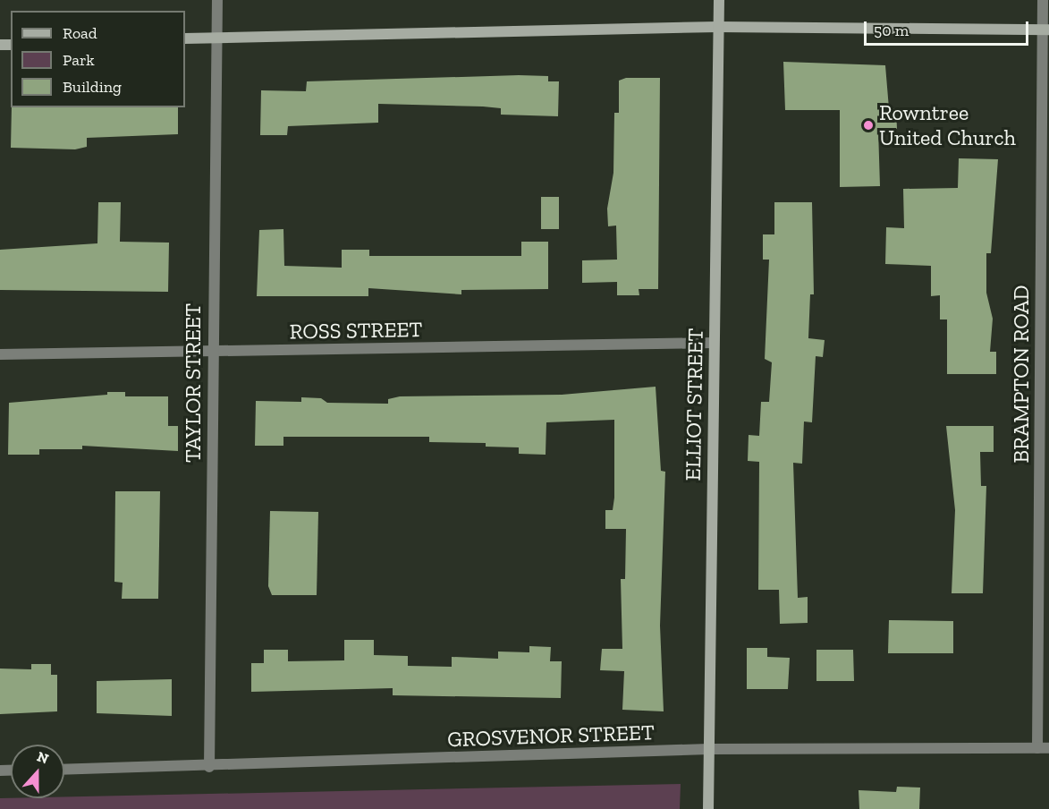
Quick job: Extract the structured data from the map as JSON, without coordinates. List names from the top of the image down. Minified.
{"streets":{"street":["ROSS STREET","BRAMPTON ROAD","TAYLOR STREET","ELLIOT STREET","GROSVENOR STREET"]},"crossings":[["ROSS STREET","TAYLOR STREET"],["ROSS STREET","ELLIOT STREET"],["BRAMPTON ROAD","GROSVENOR STREET"],["TAYLOR STREET","GROSVENOR STREET"],["ELLIOT STREET","GROSVENOR STREET"]],"places":["Rowntree United Church"],"legend":["Road","Park","Building"],"scale_bar":"50 m","north":"top"}
